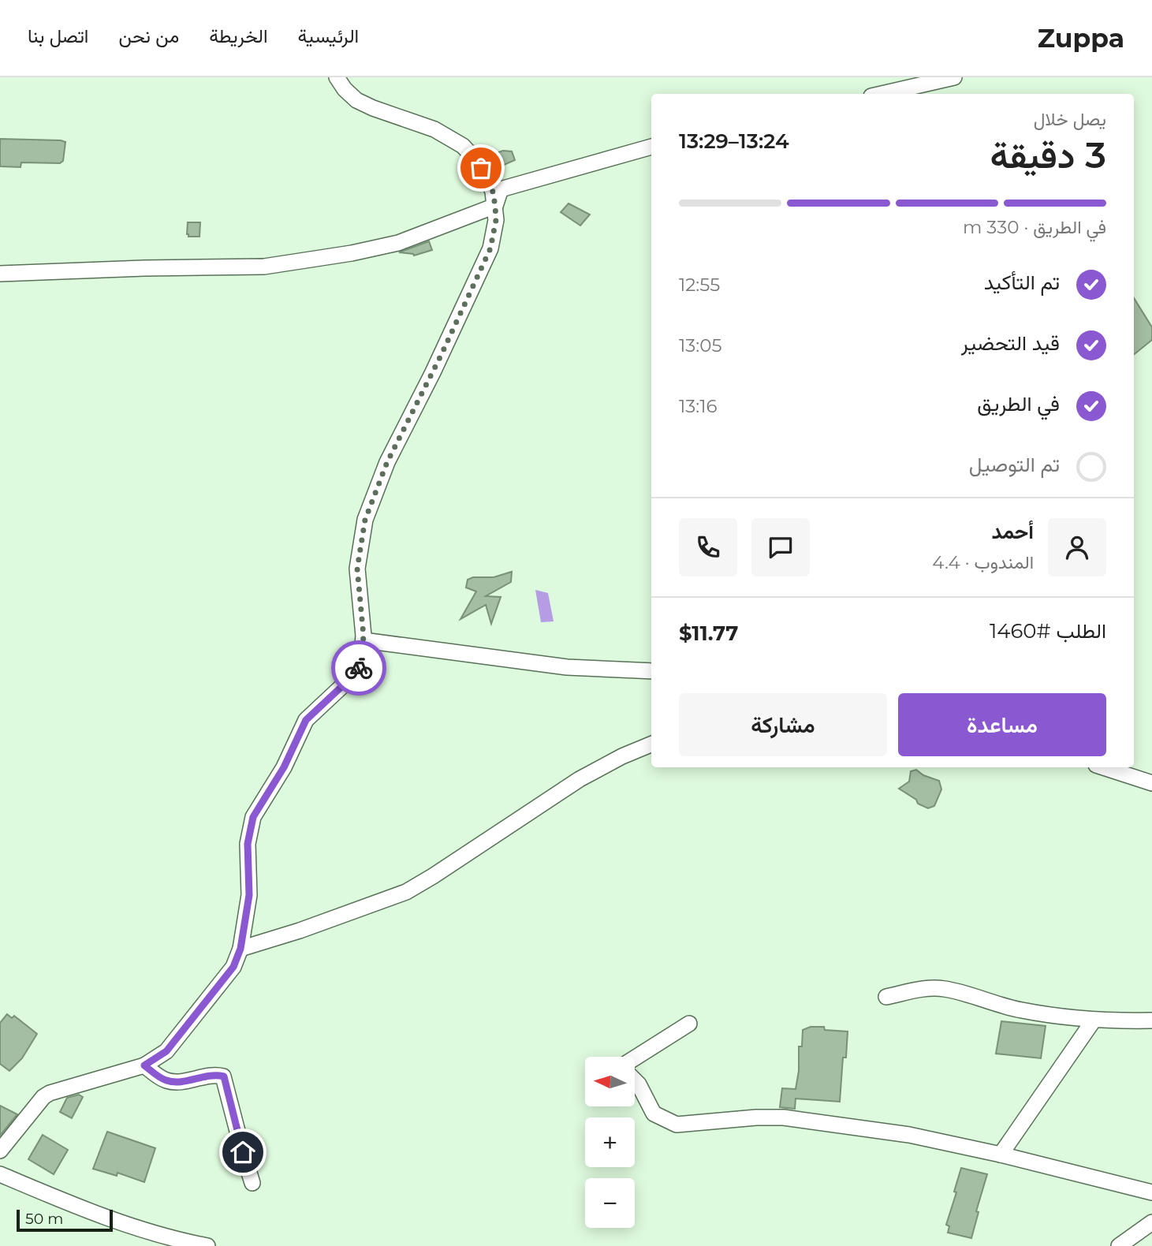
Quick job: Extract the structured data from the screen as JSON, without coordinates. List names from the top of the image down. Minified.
{"scale_bar":"50 m","north":"left","page":{"header":"Zuppa","nav":["الرئيسية","الخريطة","من نحن","اتصل بنا"],"heading":["3 دقيقة","يصل خلال","13:24–13:29"],"panel":["أحمد","المندوب · 4.4","الطلب #1460","$11.77"],"bar":"في الطريق · 330 m","list":[["تم التأكيد","12:55"],["قيد التحضير","13:05"],["في الطريق","13:16"],"تم التوصيل"],"buttons":["مساعدة","مشاركة"],"map_buttons":["+","−"],"scale":"50 m"}}
